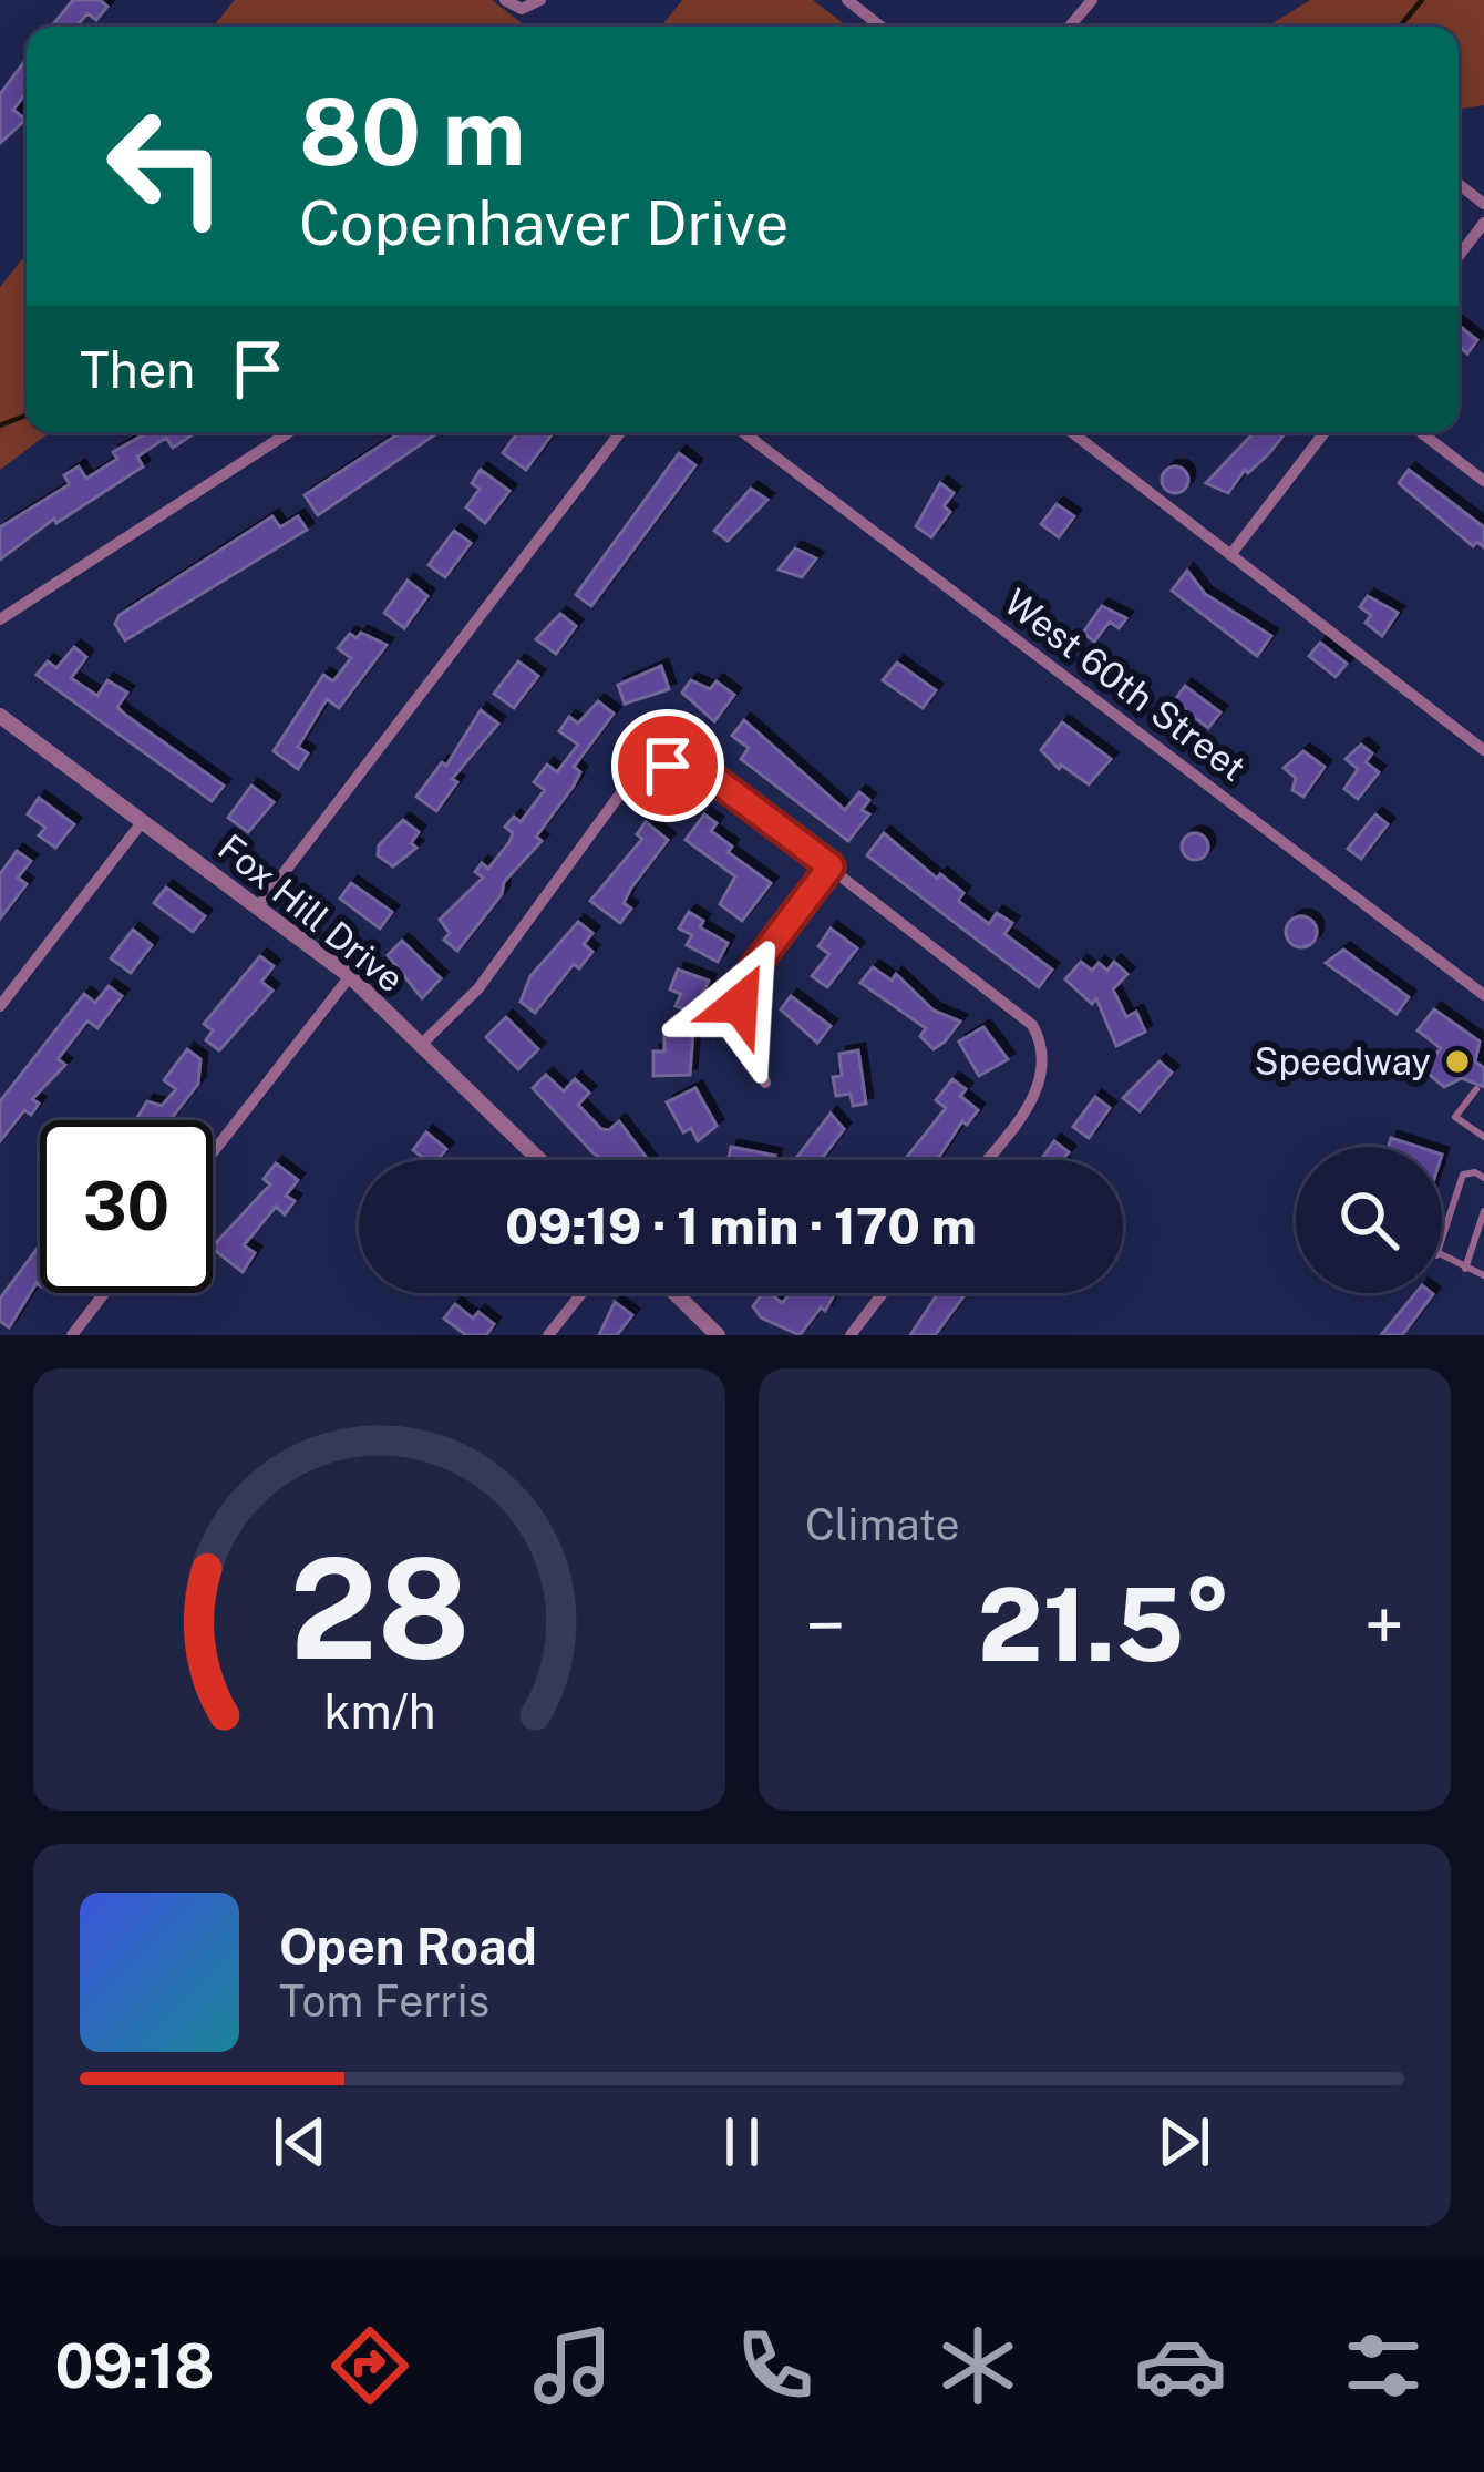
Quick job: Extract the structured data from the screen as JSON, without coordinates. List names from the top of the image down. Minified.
{"streets":{"street":["West 60th Street","Fox Hill Drive"]},"places":["Speedway"],"page":{"turn":["80 m","Copenhaver Drive"],"then":"Then","limit":"30","trip":"09:19 · 1 min · 170 m","tile":"Climate","heat":["−","21.5°","+"],"song":["Open Road","Tom Ferris"],"tabs":"09:18","gauge":["28","km/h"]}}
